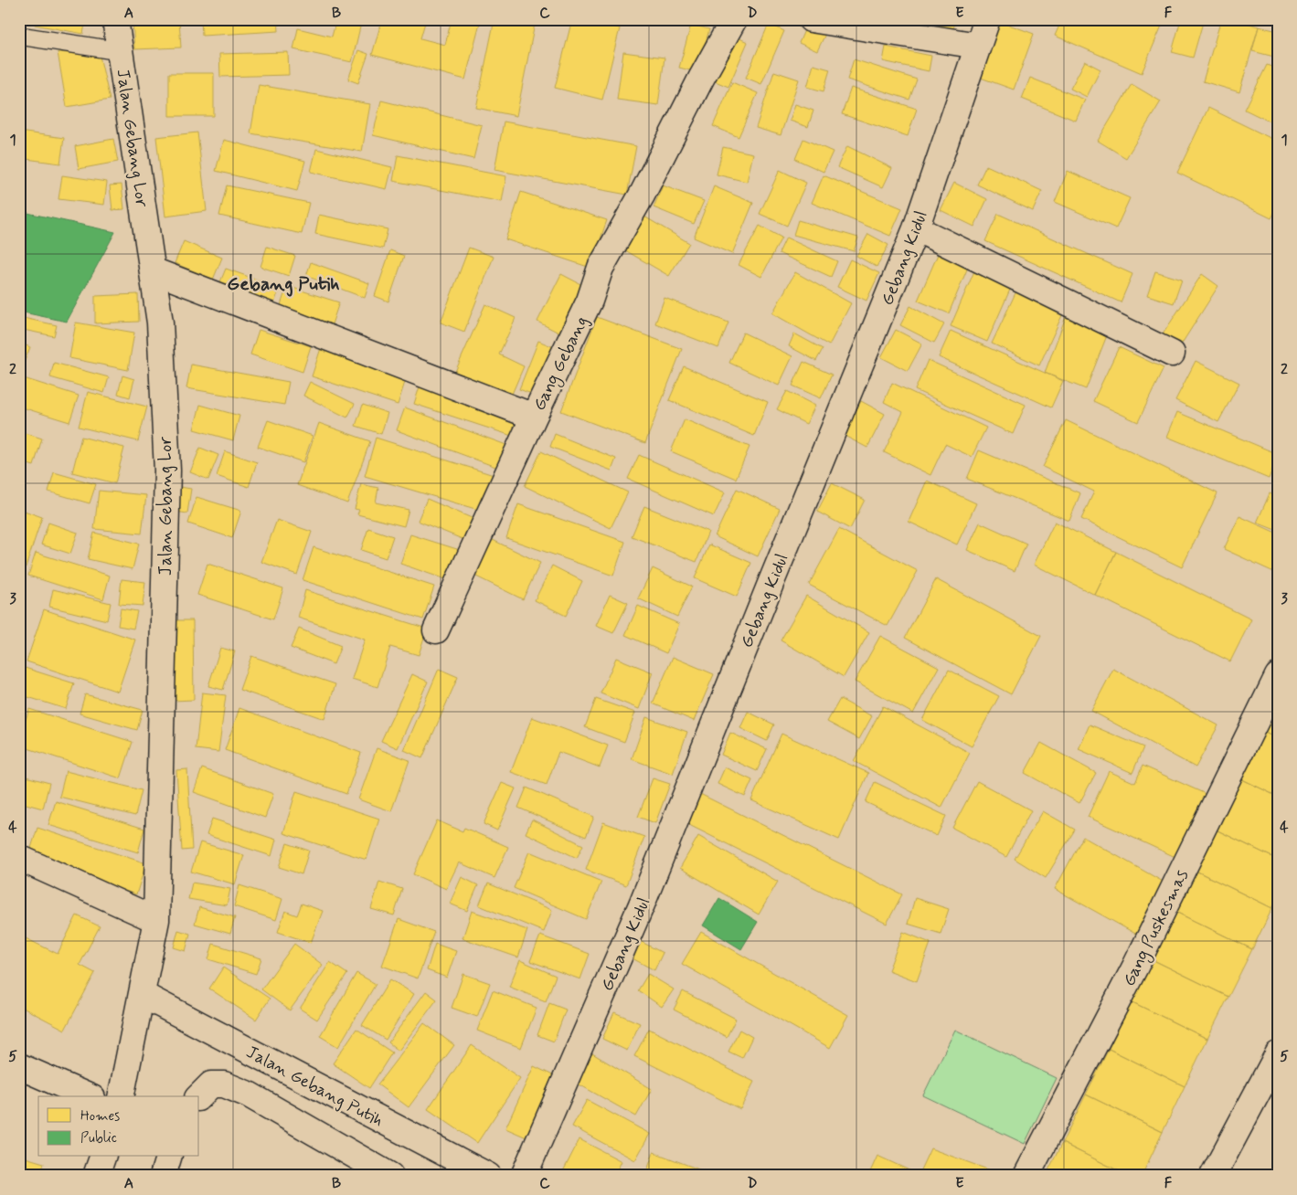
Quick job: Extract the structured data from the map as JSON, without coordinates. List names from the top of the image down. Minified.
{"streets":{"street":["Jalan Gebang Lor","Gebang Kidul","Gang Gebang","Gang Puskesmas","Jalan Gebang Putih"]},"crossings":[["Jalan Gebang Lor","Gang Gebang"],["Jalan Gebang Lor","Jalan Gebang Putih"]],"districts":["Gebang Putih"],"legend":["Homes","Public"],"grid":{"columns":["A","B","C","D","E","F"],"rows":["1","2","3","4","5"]}}
